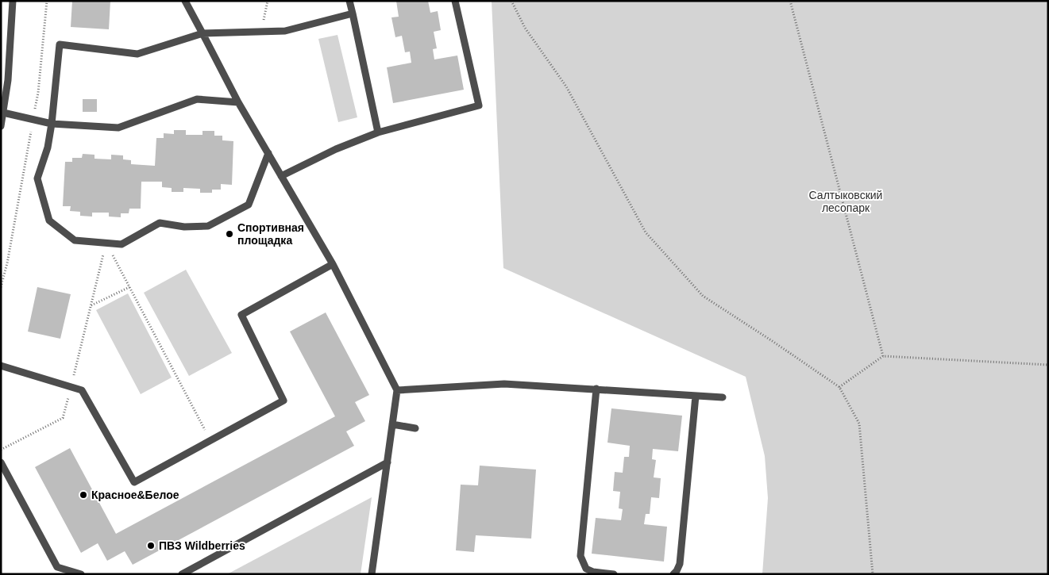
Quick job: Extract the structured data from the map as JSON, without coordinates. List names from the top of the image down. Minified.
{"parks":["Салтыковский лесопарк"],"places":["Спортивная площадка","Красное&Белое","ПВЗ Wildberries"]}
